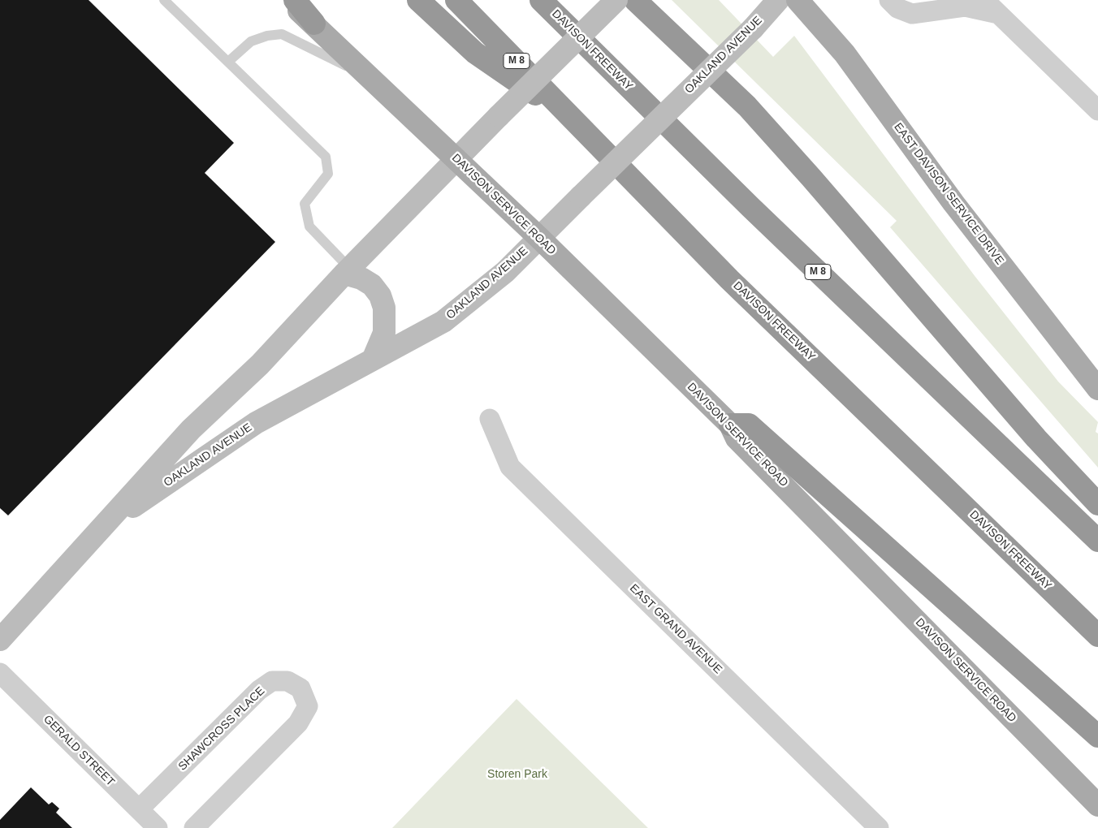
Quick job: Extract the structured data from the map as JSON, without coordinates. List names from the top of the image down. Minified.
{"streets":{"highway":["DAVISON FREEWAY","M 8"],"main road":["EAST DAVISON SERVICE DRIVE","DAVISON SERVICE ROAD"],"street":["OAKLAND AVENUE","EAST GRAND AVENUE","SHAWCROSS PLACE","GERALD STREET"]},"crossings":[["OAKLAND AVENUE","DAVISON SERVICE ROAD"],["SHAWCROSS PLACE","GERALD STREET"]],"parks":["Storen Park"]}
